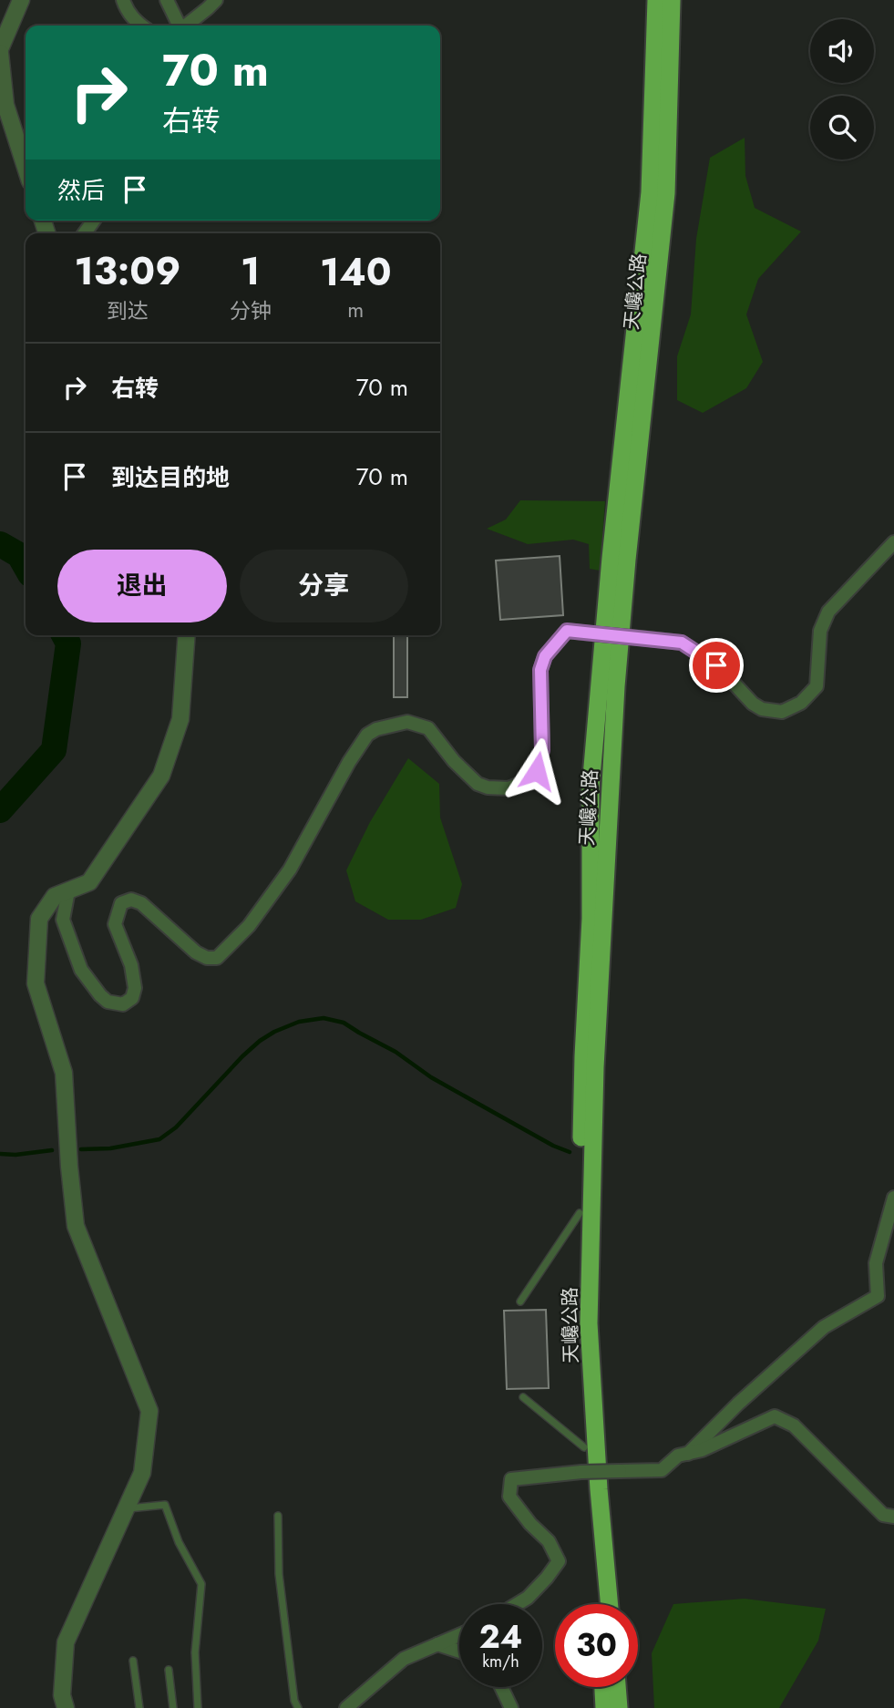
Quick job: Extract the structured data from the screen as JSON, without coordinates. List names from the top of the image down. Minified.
{"streets":{"highway":["天巉公路"]},"page":{"turn":["70 m","右转"],"then":"然后","eta":["13:09","到达","1","分钟","140","m"],"list":[{"name":"右转","value":"70 m"},{"name":"到达目的地","value":"70 m"}],"buttons":["退出","分享"],"speed":"24 km/h","limit":"30"}}
